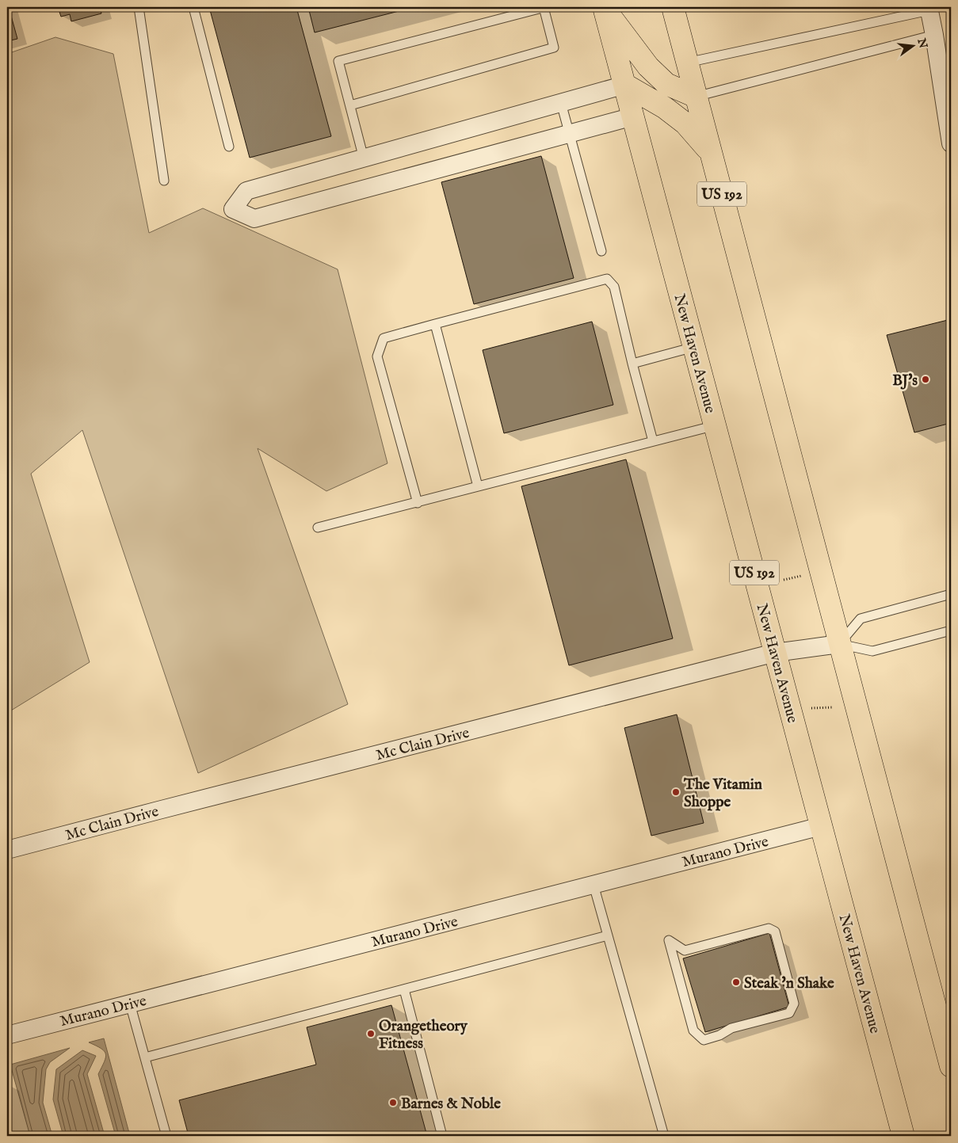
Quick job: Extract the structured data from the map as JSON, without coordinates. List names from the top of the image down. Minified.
{"streets":{"main road":["US 192","New Haven Avenue"],"street":["Mc Clain Drive","Murano Drive"]},"crossings":[["US 192","Mc Clain Drive"],["New Haven Avenue","Mc Clain Drive"],["New Haven Avenue","Murano Drive"]],"places":["BJ's","The Vitamin Shoppe","Steak 'n Shake","Orangetheory Fitness","Barnes & Noble"],"north":"right"}
